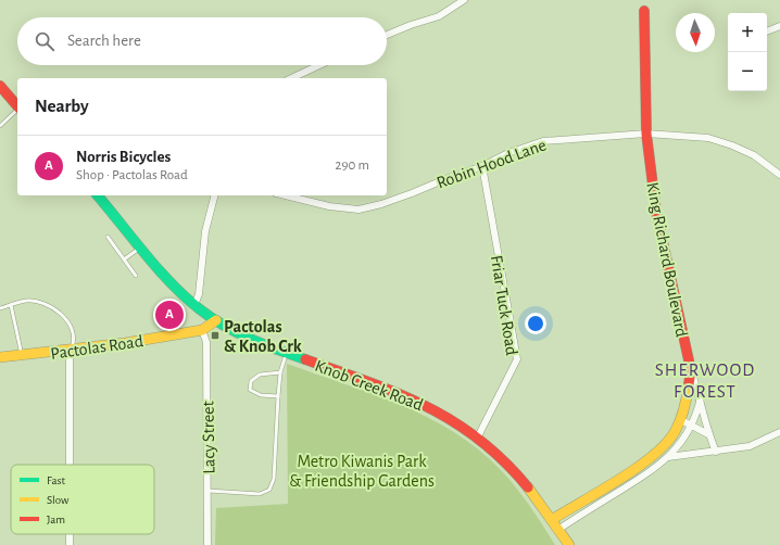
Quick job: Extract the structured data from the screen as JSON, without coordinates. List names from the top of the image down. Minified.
{"streets":{"street":["Robin Hood Lane","King Richard Boulevard","Friar Tuck Road","Pactolas Road","Knob Creek Road","Lacy Street"]},"crossings":[["Robin Hood Lane","King Richard Boulevard"],["Robin Hood Lane","Friar Tuck Road"],["King Richard Boulevard","Knob Creek Road"],["Friar Tuck Road","Knob Creek Road"],["Pactolas Road","Knob Creek Road"],["Pactolas Road","Lacy Street"]],"districts":["SHERWOOD FOREST"],"parks":["Metro Kiwanis Park & Friendship Gardens"],"places":{"transit":["Pactolas & Knob Crk"]},"legend":["Fast","Slow","Jam"],"north":"bottom","page":{"map_buttons":["+","−"],"search":"Search here","heading":"Nearby","list":[{"mark":"A","name":"Norris Bicycles","note":"Shop · Pactolas Road","value":"290 m"}],"pins":"A"}}
